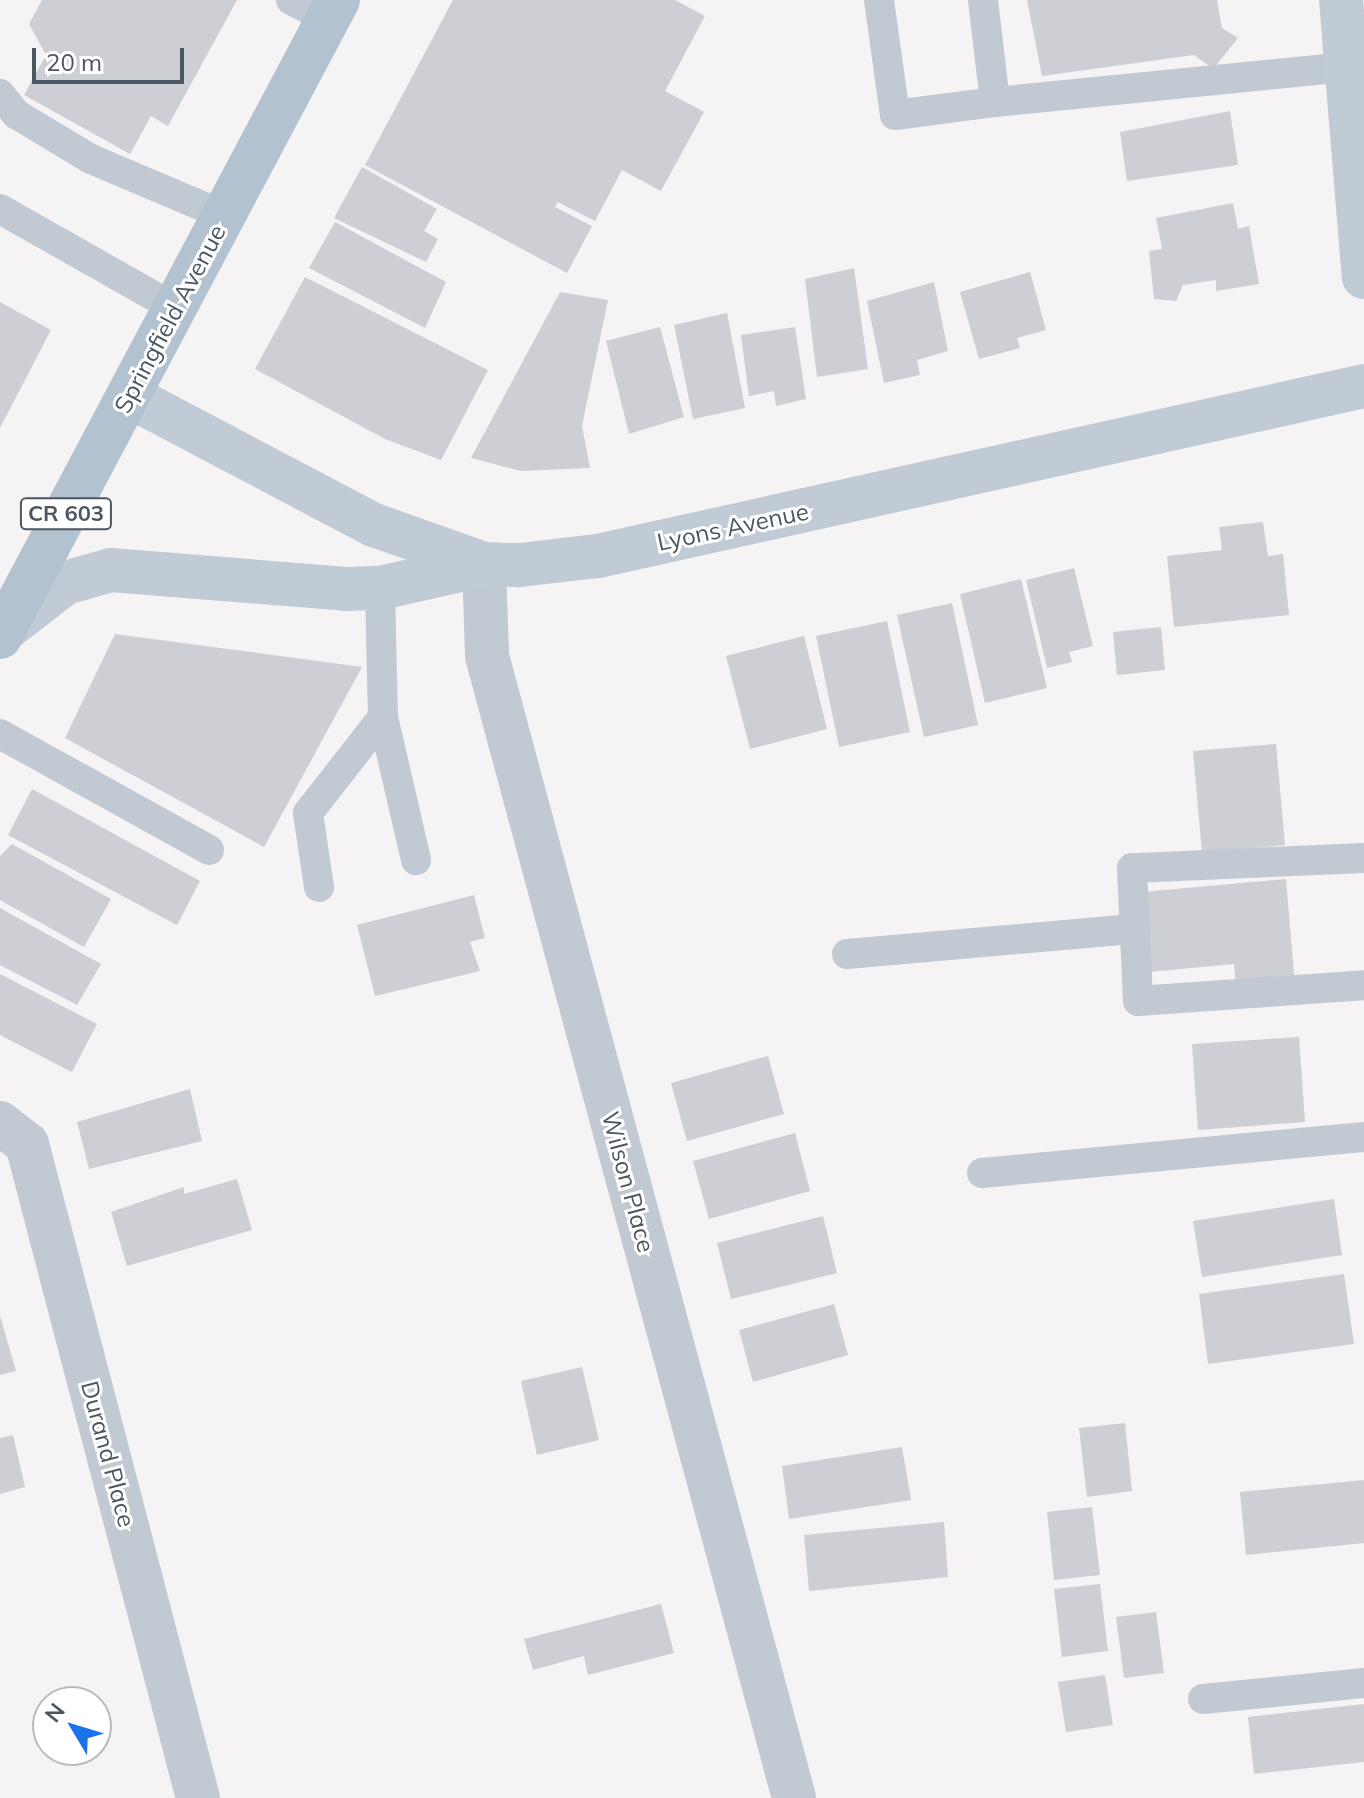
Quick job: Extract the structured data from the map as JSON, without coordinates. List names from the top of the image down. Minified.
{"streets":{"main road":["Springfield Avenue","CR 603","Lyons Avenue"],"street":["Wilson Place","Durand Place"]},"crossings":[["Springfield Avenue","Lyons Avenue"],["Lyons Avenue","Wilson Place"]],"scale_bar":"20 m","north":"top left"}
